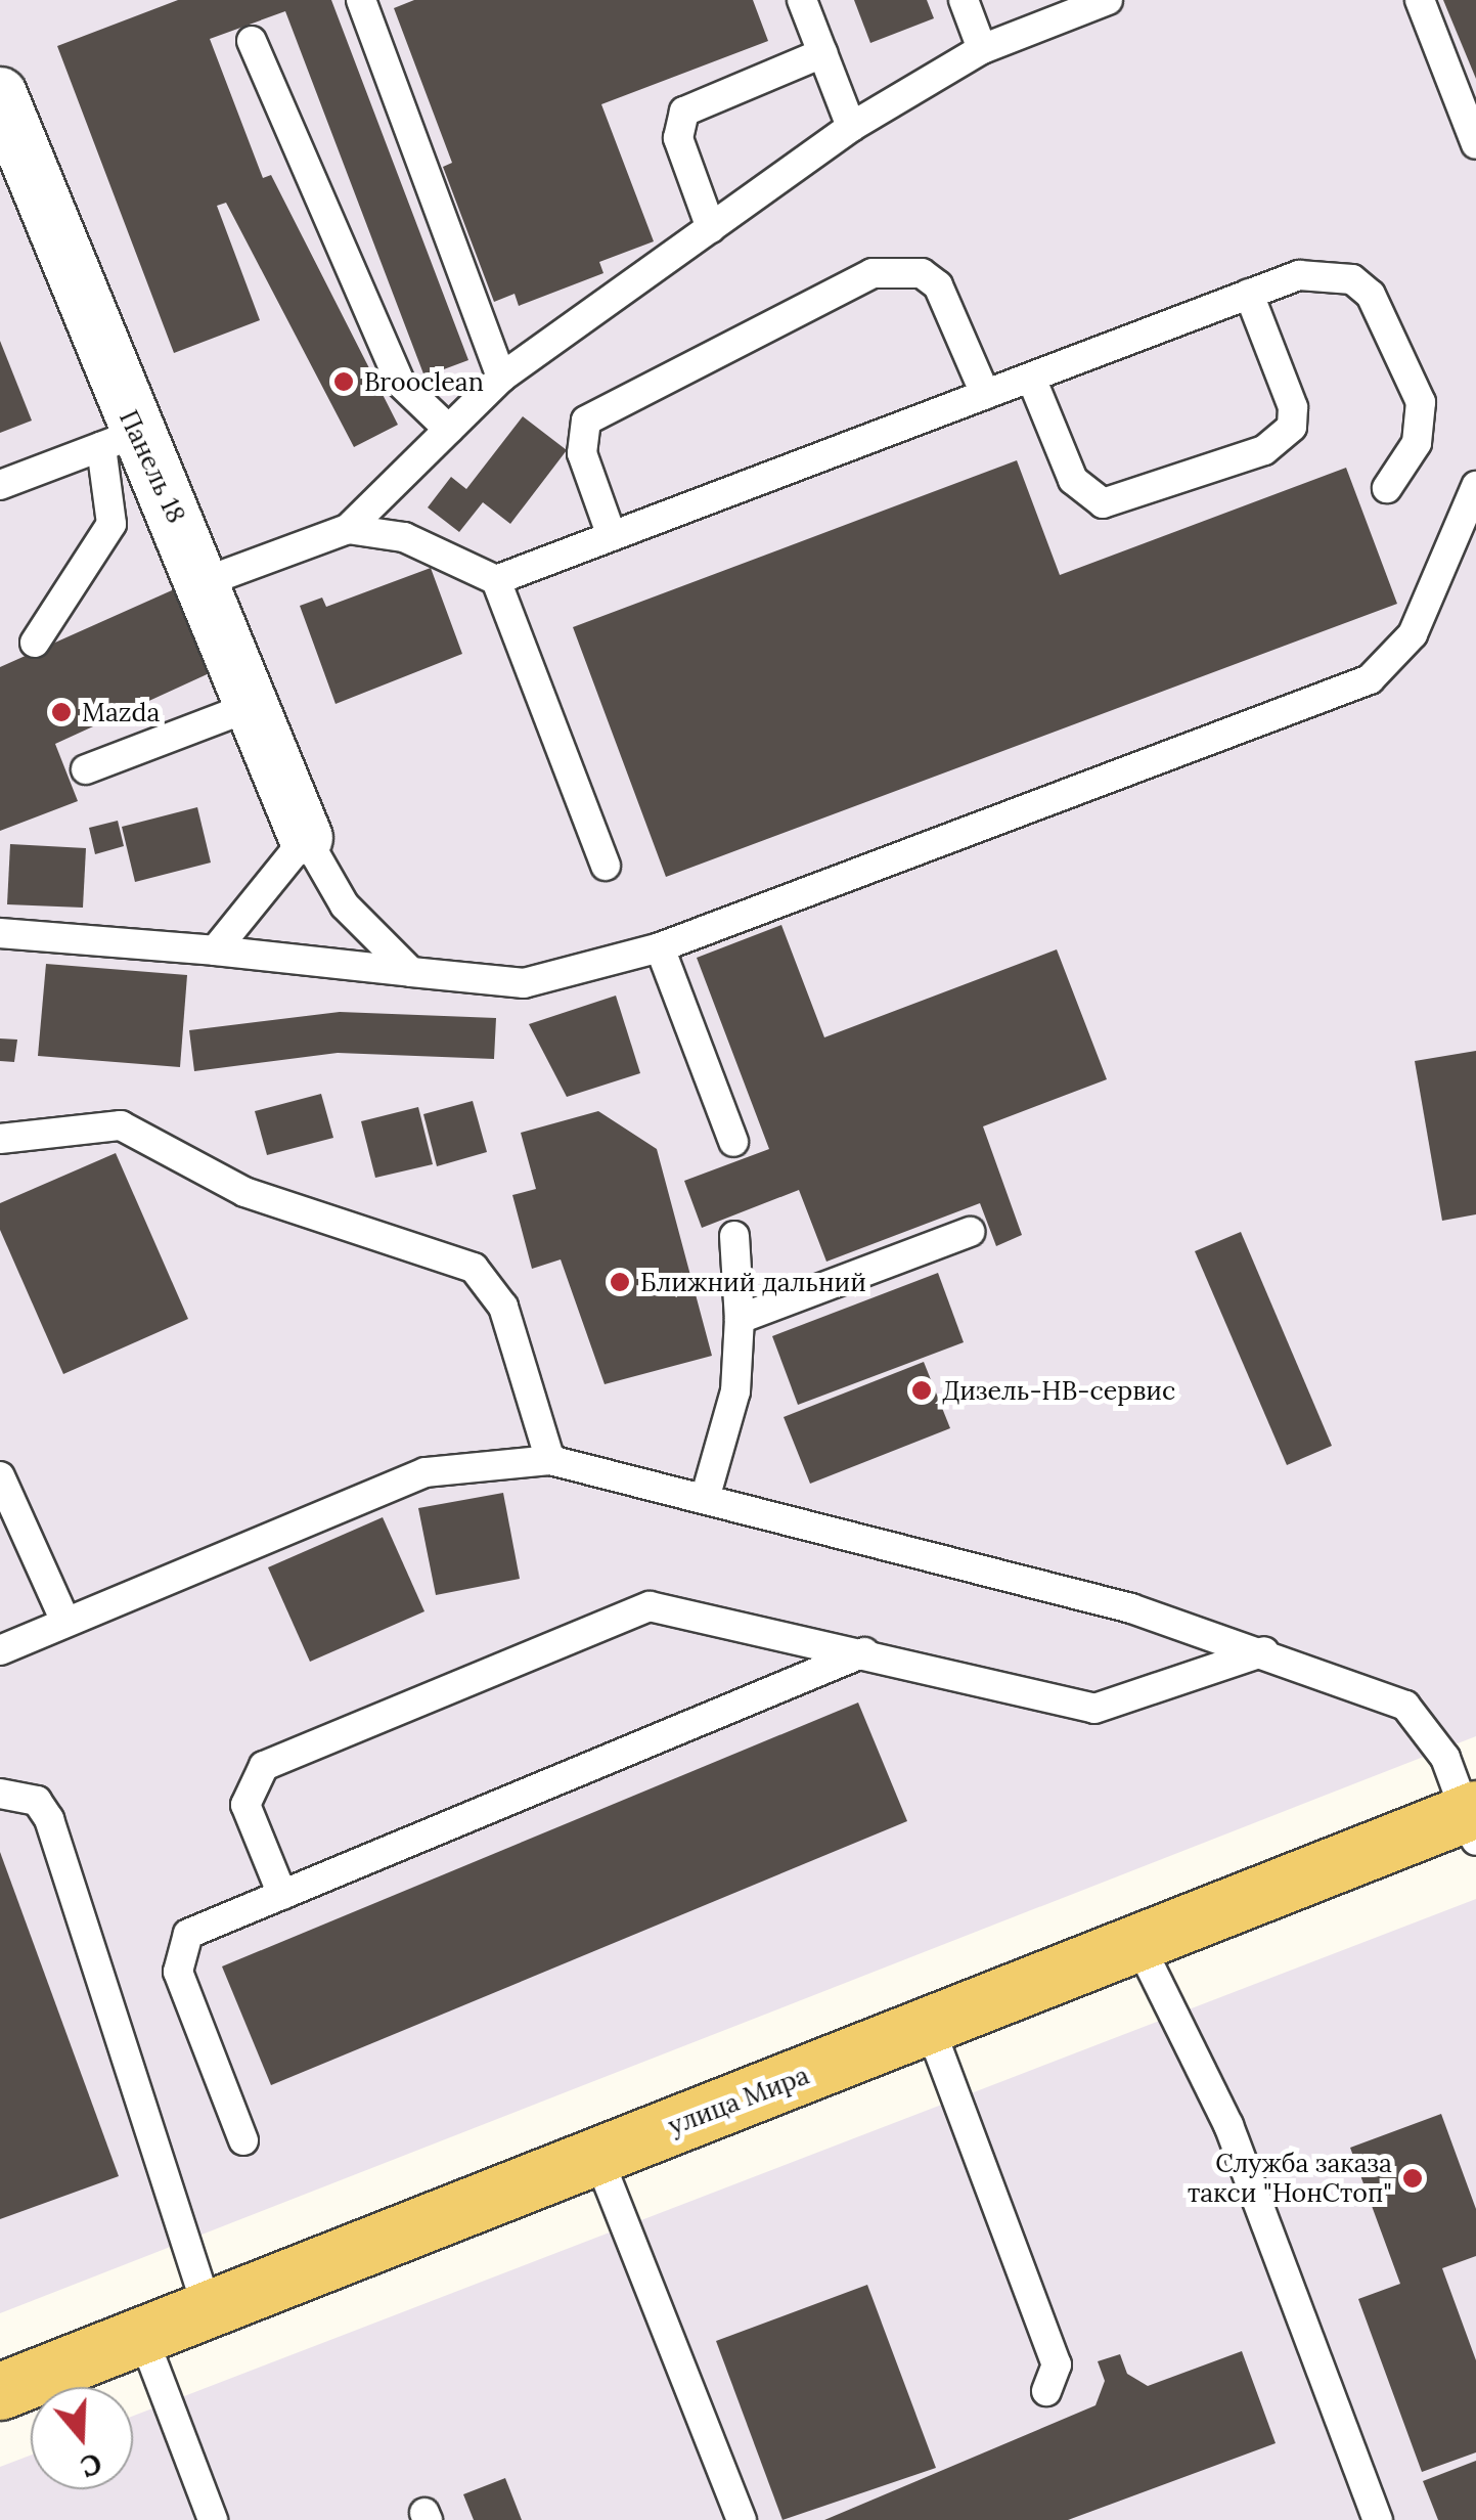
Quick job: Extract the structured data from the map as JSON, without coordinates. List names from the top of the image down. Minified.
{"streets":{"main road":["улица Мира"],"street":["Панель 18"]},"places":["Brooсlean","Mazda","Ближний дальний","Дизель-НВ-сервис","Служба заказа такси \"НонСтоп\""],"north":"bottom"}
